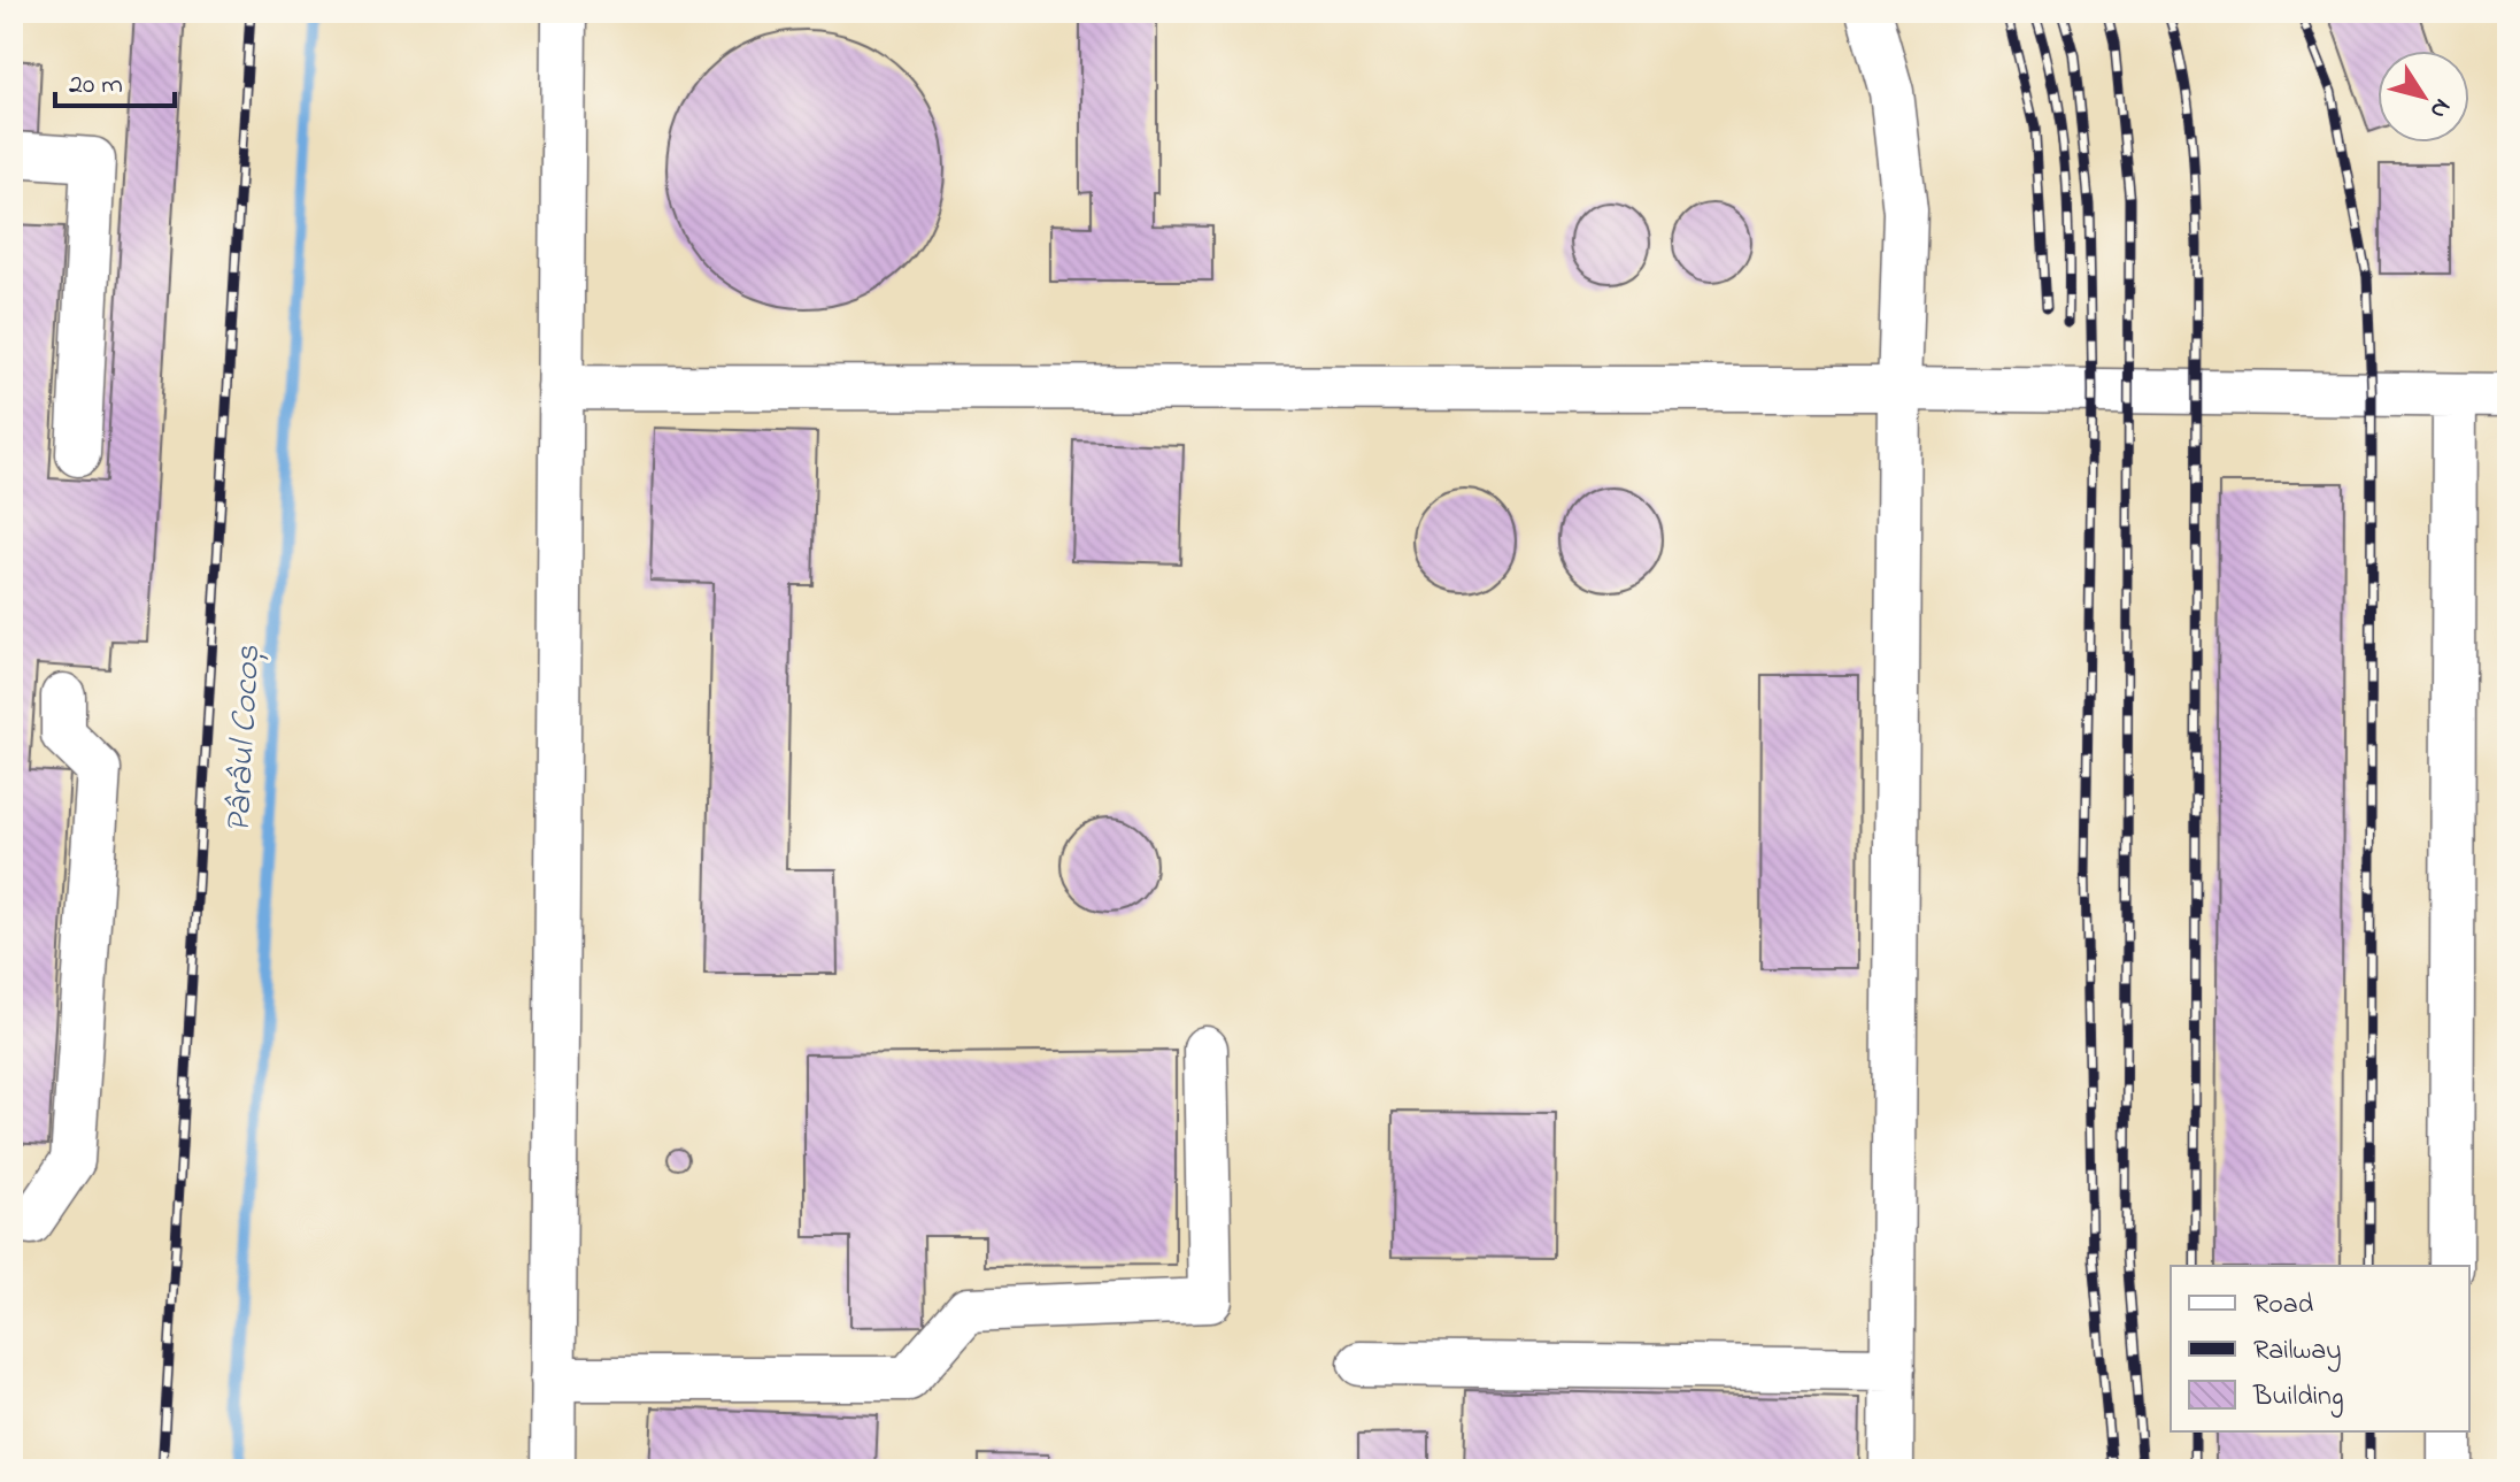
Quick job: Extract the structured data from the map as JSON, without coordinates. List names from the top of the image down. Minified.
{"water":["Pârâul Cocoș"],"legend":["Road","Railway","Building"],"scale_bar":"20 m","north":"bottom right"}
